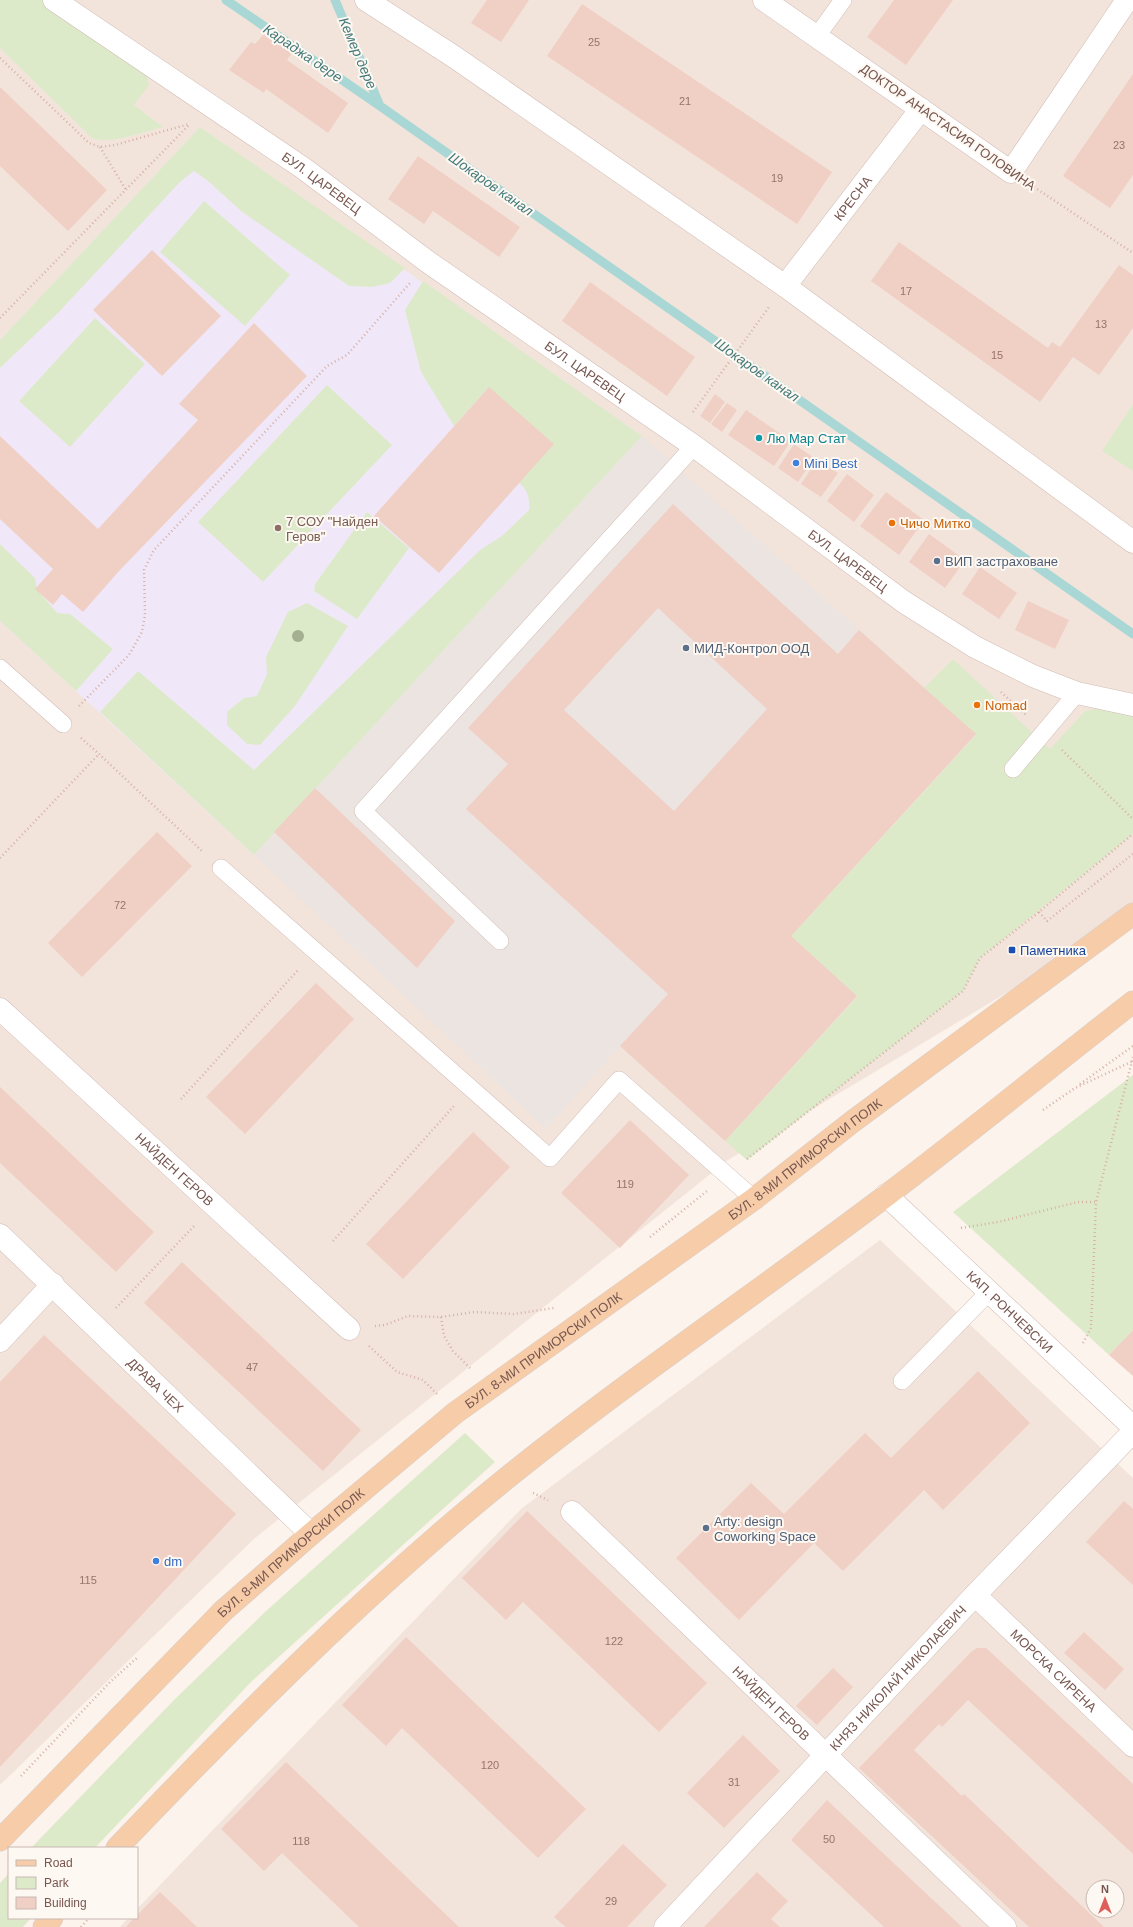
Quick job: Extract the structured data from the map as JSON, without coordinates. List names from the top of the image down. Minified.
{"streets":{"main road":["БУЛ. 8-МИ ПРИМОРСКИ ПОЛК"],"street":["ДОКТОР АНАСТАСИЯ ГОЛОВИНА","БУЛ. ЦАРЕВЕЦ","КРЕСНА","НАЙДЕН ГЕРОВ","КАП. РОНЧЕВСКИ","ДРАВА ЧЕХ","МОРСКА СИРЕНА","КНЯЗ НИКОЛАЙ НИКОЛАЕВИЧ"]},"crossings":[["ДОКТОР АНАСТАСИЯ ГОЛОВИНА","КРЕСНА"],["БУЛ. 8-МИ ПРИМОРСКИ ПОЛК","ДРАВА ЧЕХ"],["НАЙДЕН ГЕРОВ","КНЯЗ НИКОЛАЙ НИКОЛАЕВИЧ"],["МОРСКА СИРЕНА","КНЯЗ НИКОЛАЙ НИКОЛАЕВИЧ"]],"water":["Караджа дере","Кемер дере","Шокаров канал"],"places":{"other":["Лю Мар Стат","Mini Best","Чичо Митко","7 СОУ \"Найден Геров\"","ВИП застраховане","МИД-Контрол ООД","Nomad","Arty: design Coworking Space","dm"],"transit":["Паметника"]},"house_numbers":["25","21","23","19","17","13","15","72","119","47","115","122","120","31","50","118","29"],"legend":["Road","Park","Building"],"north":"top"}
